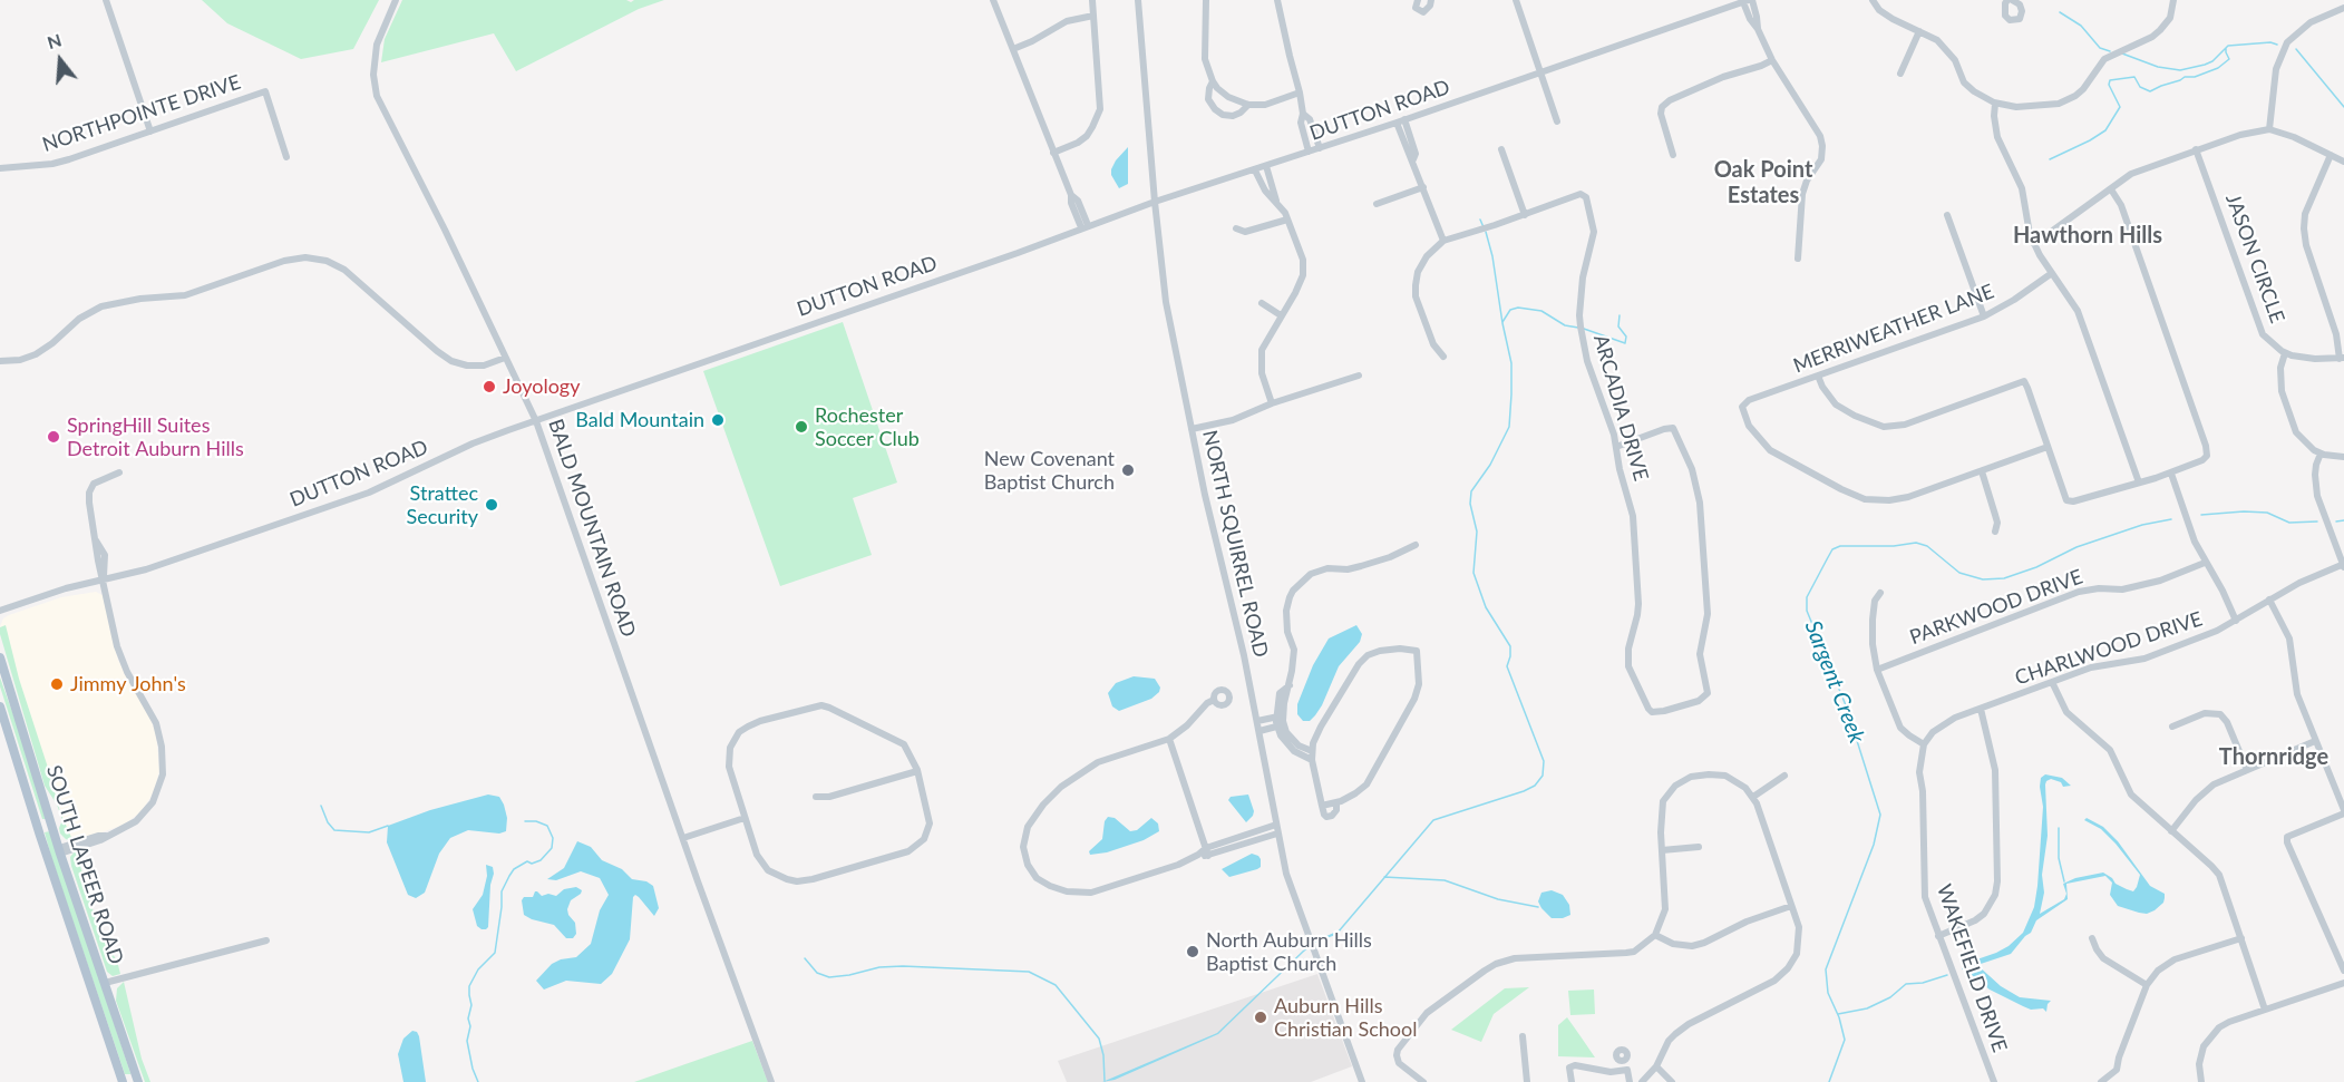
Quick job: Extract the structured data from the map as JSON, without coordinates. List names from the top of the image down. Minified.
{"streets":{"main road":["SOUTH LAPEER ROAD"],"street":["DUTTON ROAD","NORTHPOINTE DRIVE","JASON CIRCLE","MERRIWEATHER LANE","ARCADIA DRIVE","BALD MOUNTAIN ROAD","NORTH SQUIRREL ROAD","PARKWOOD DRIVE","CHARLWOOD DRIVE","WAKEFIELD DRIVE"]},"crossings":[["DUTTON ROAD","BALD MOUNTAIN ROAD"],["DUTTON ROAD","NORTH SQUIRREL ROAD"],["CHARLWOOD DRIVE","WAKEFIELD DRIVE"]],"districts":["Oak Point Estates","Hawthorn Hills","Thornridge"],"water":["Sargent Creek"],"places":["Joyology","Bald Mountain","Rochester Soccer Club","SpringHill Suites Detroit Auburn Hills","New Covenant Baptist Church","Strattec Security","Jimmy John's","North Auburn Hills Baptist Church","Auburn Hills Christian School"],"north":"top"}
